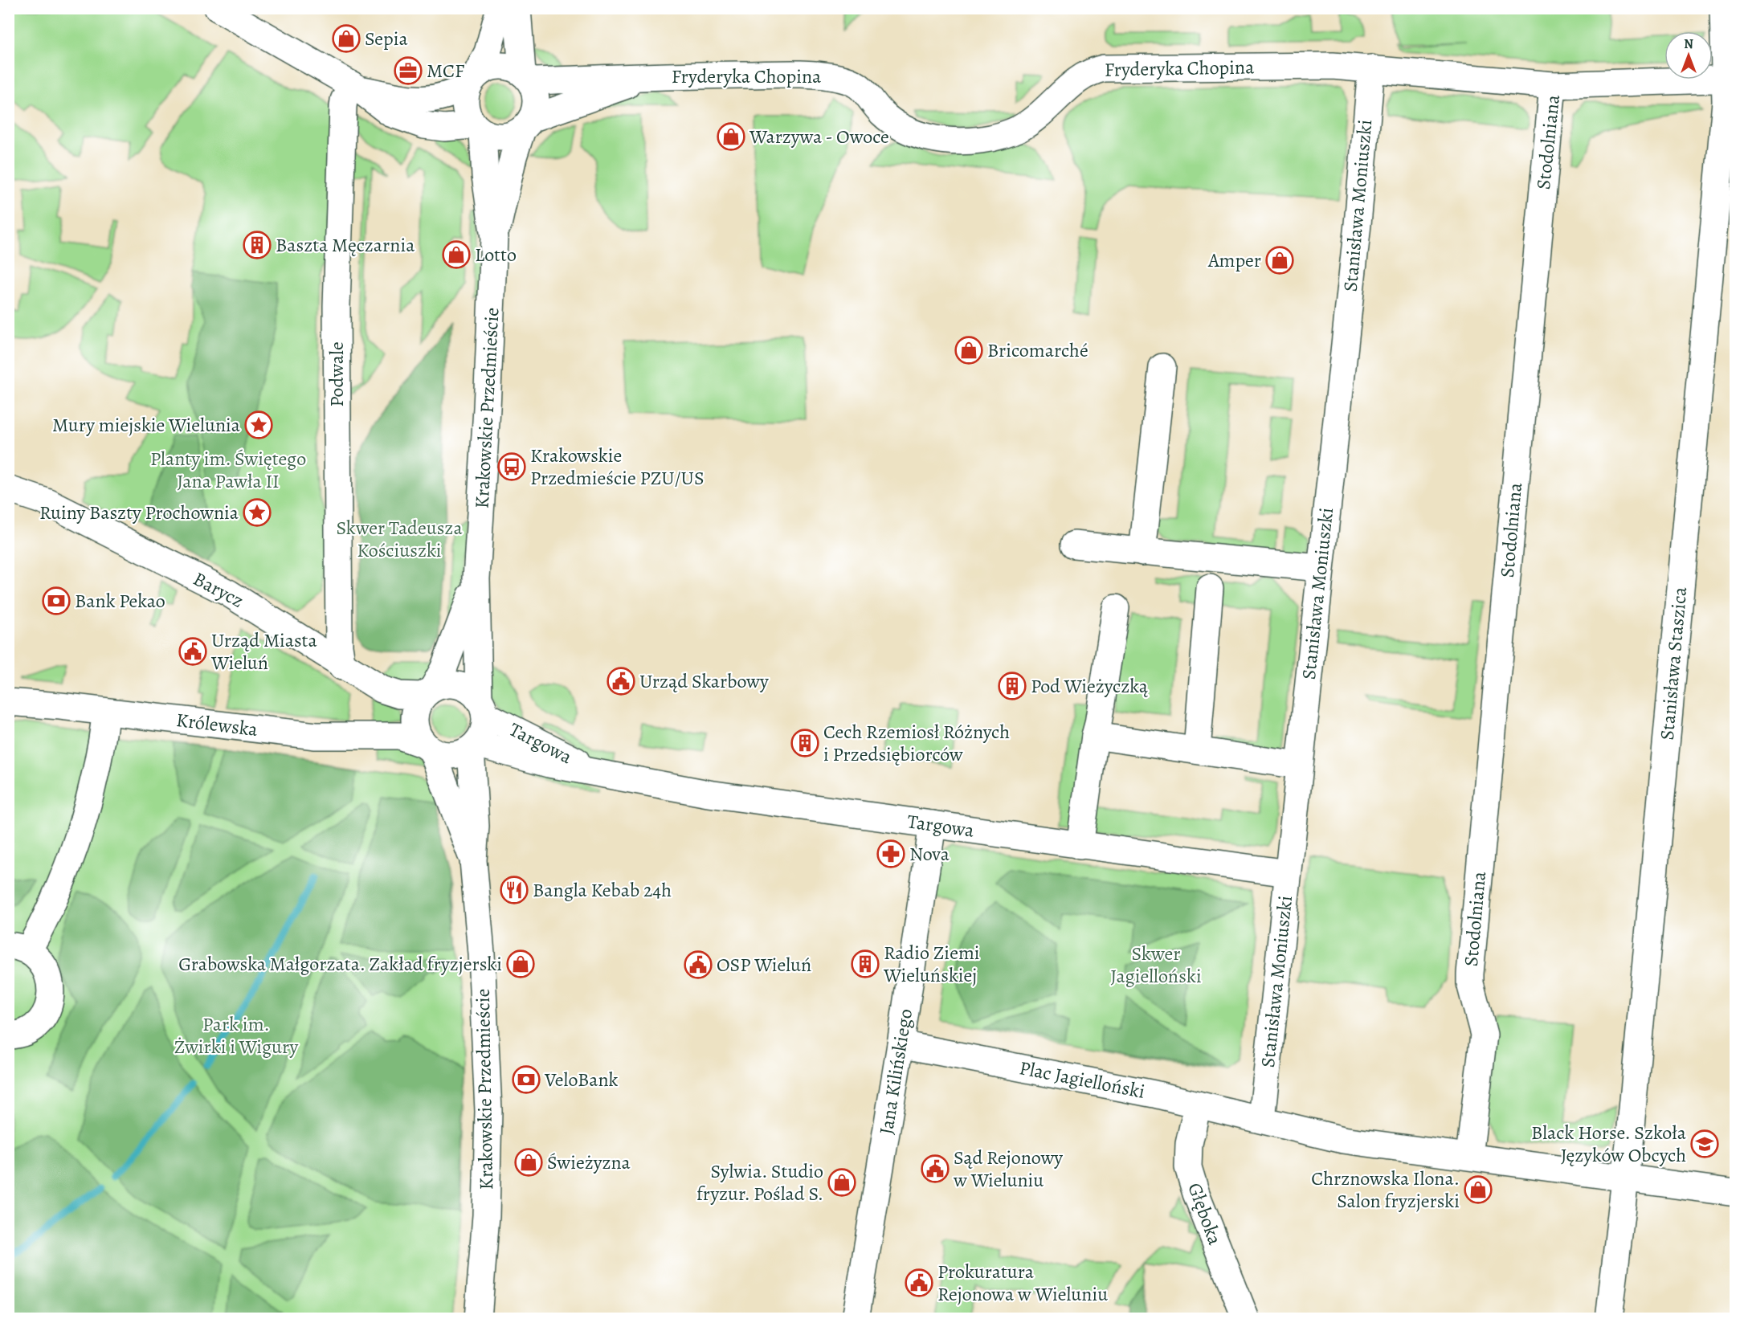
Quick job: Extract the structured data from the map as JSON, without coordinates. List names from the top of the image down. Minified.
{"streets":{"street":["Fryderyka Chopina","Stodolniana","Stanisława Moniuszki","Podwale","Krakowskie Przedmieście","Barycz","Stanisława Staszica","Królewska","Targowa","Jana Kilińskiego","Plac Jagielloński","Głęboka"]},"crossings":[["Fryderyka Chopina","Stodolniana"],["Fryderyka Chopina","Stanisława Moniuszki"],["Fryderyka Chopina","Krakowskie Przedmieście"],["Stodolniana","Stanisława Staszica"],["Stodolniana","Plac Jagielloński"],["Stanisława Moniuszki","Targowa"],["Stanisława Moniuszki","Plac Jagielloński"],["Podwale","Barycz"],["Krakowskie Przedmieście","Barycz"],["Krakowskie Przedmieście","Królewska"],["Krakowskie Przedmieście","Targowa"],["Barycz","Królewska"],["Barycz","Targowa"],["Stanisława Staszica","Plac Jagielloński"],["Królewska","Targowa"],["Targowa","Jana Kilińskiego"],["Jana Kilińskiego","Plac Jagielloński"],["Plac Jagielloński","Głęboka"]],"parks":["Planty im. Świętego Jana Pawła II","Skwer Tadeusza Kościuszki","Skwer Jagielloński","Park im. Żwirki i Wigury"],"places":{"shop":["Sepia","Warzywa - Owoce","Lotto","Amper","Bricomarché","Grabowska Małgorzata. Zakład fryzjerski","Świeżyzna","Sylwia. Studio fryzur. Poślad S.","Chrznowska Ilona. Salon fryzjerski"],"office":["MCF"],"building":["Baszta Męczarnia","Pod Wieżyczką","Cech Rzemiosł Różnych i Przedsiębiorców","Radio Ziemi Wieluńskiej"],"place":["Mury miejskie Wielunia","Ruiny Baszty Prochownia"],"bus stop":["Krakowskie Przedmieście PZU/US"],"bank":["Bank Pekao","VeloBank"],"public building":["Urząd Miasta Wieluń","Urząd Skarbowy","OSP Wieluń","Sąd Rejonowy w Wieluniu","Prokuratura Rejonowa w Wieluniu"],"pharmacy":["Nova"],"restaurant":["Bangla Kebab 24h"],"school or university":["Black Horse. Szkoła Języków Obcych"]},"north":"top"}
